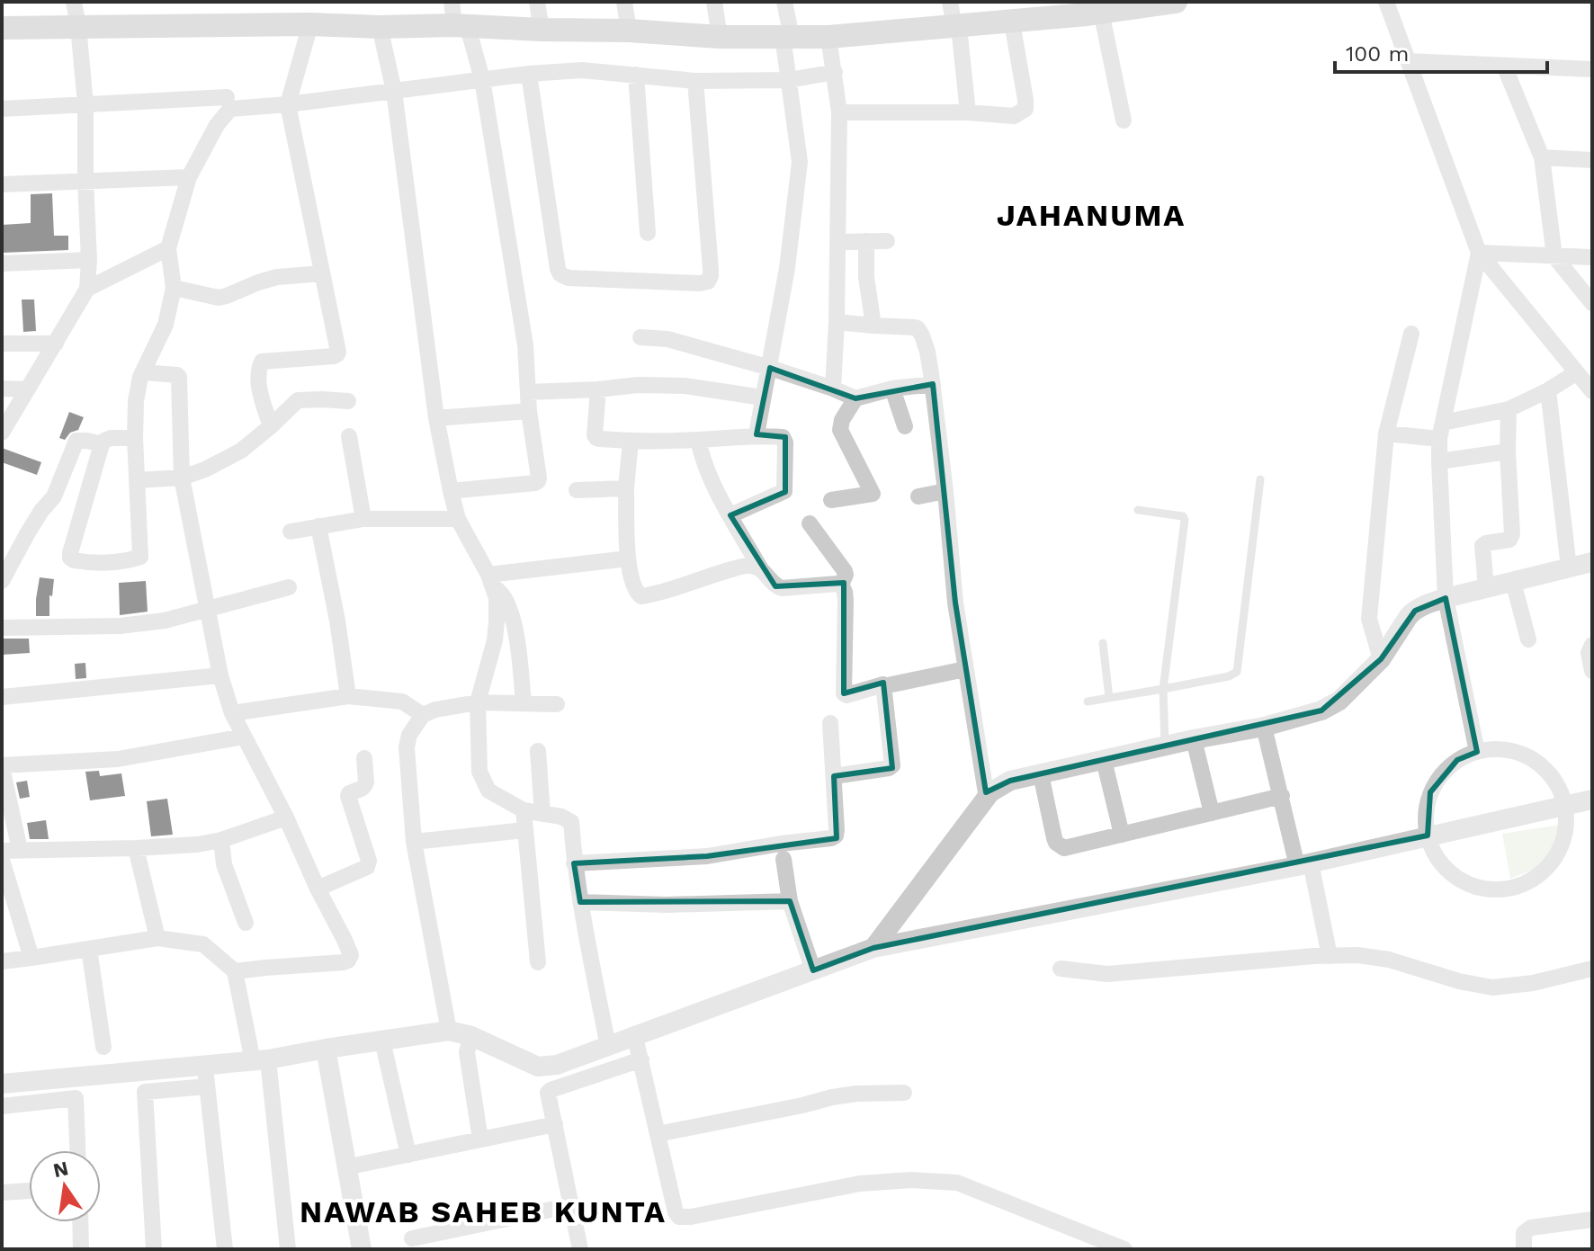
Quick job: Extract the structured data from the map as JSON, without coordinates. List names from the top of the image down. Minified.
{"districts":["JAHANUMA","NAWAB SAHEB KUNTA"],"scale_bar":"100 m","north":"top"}
